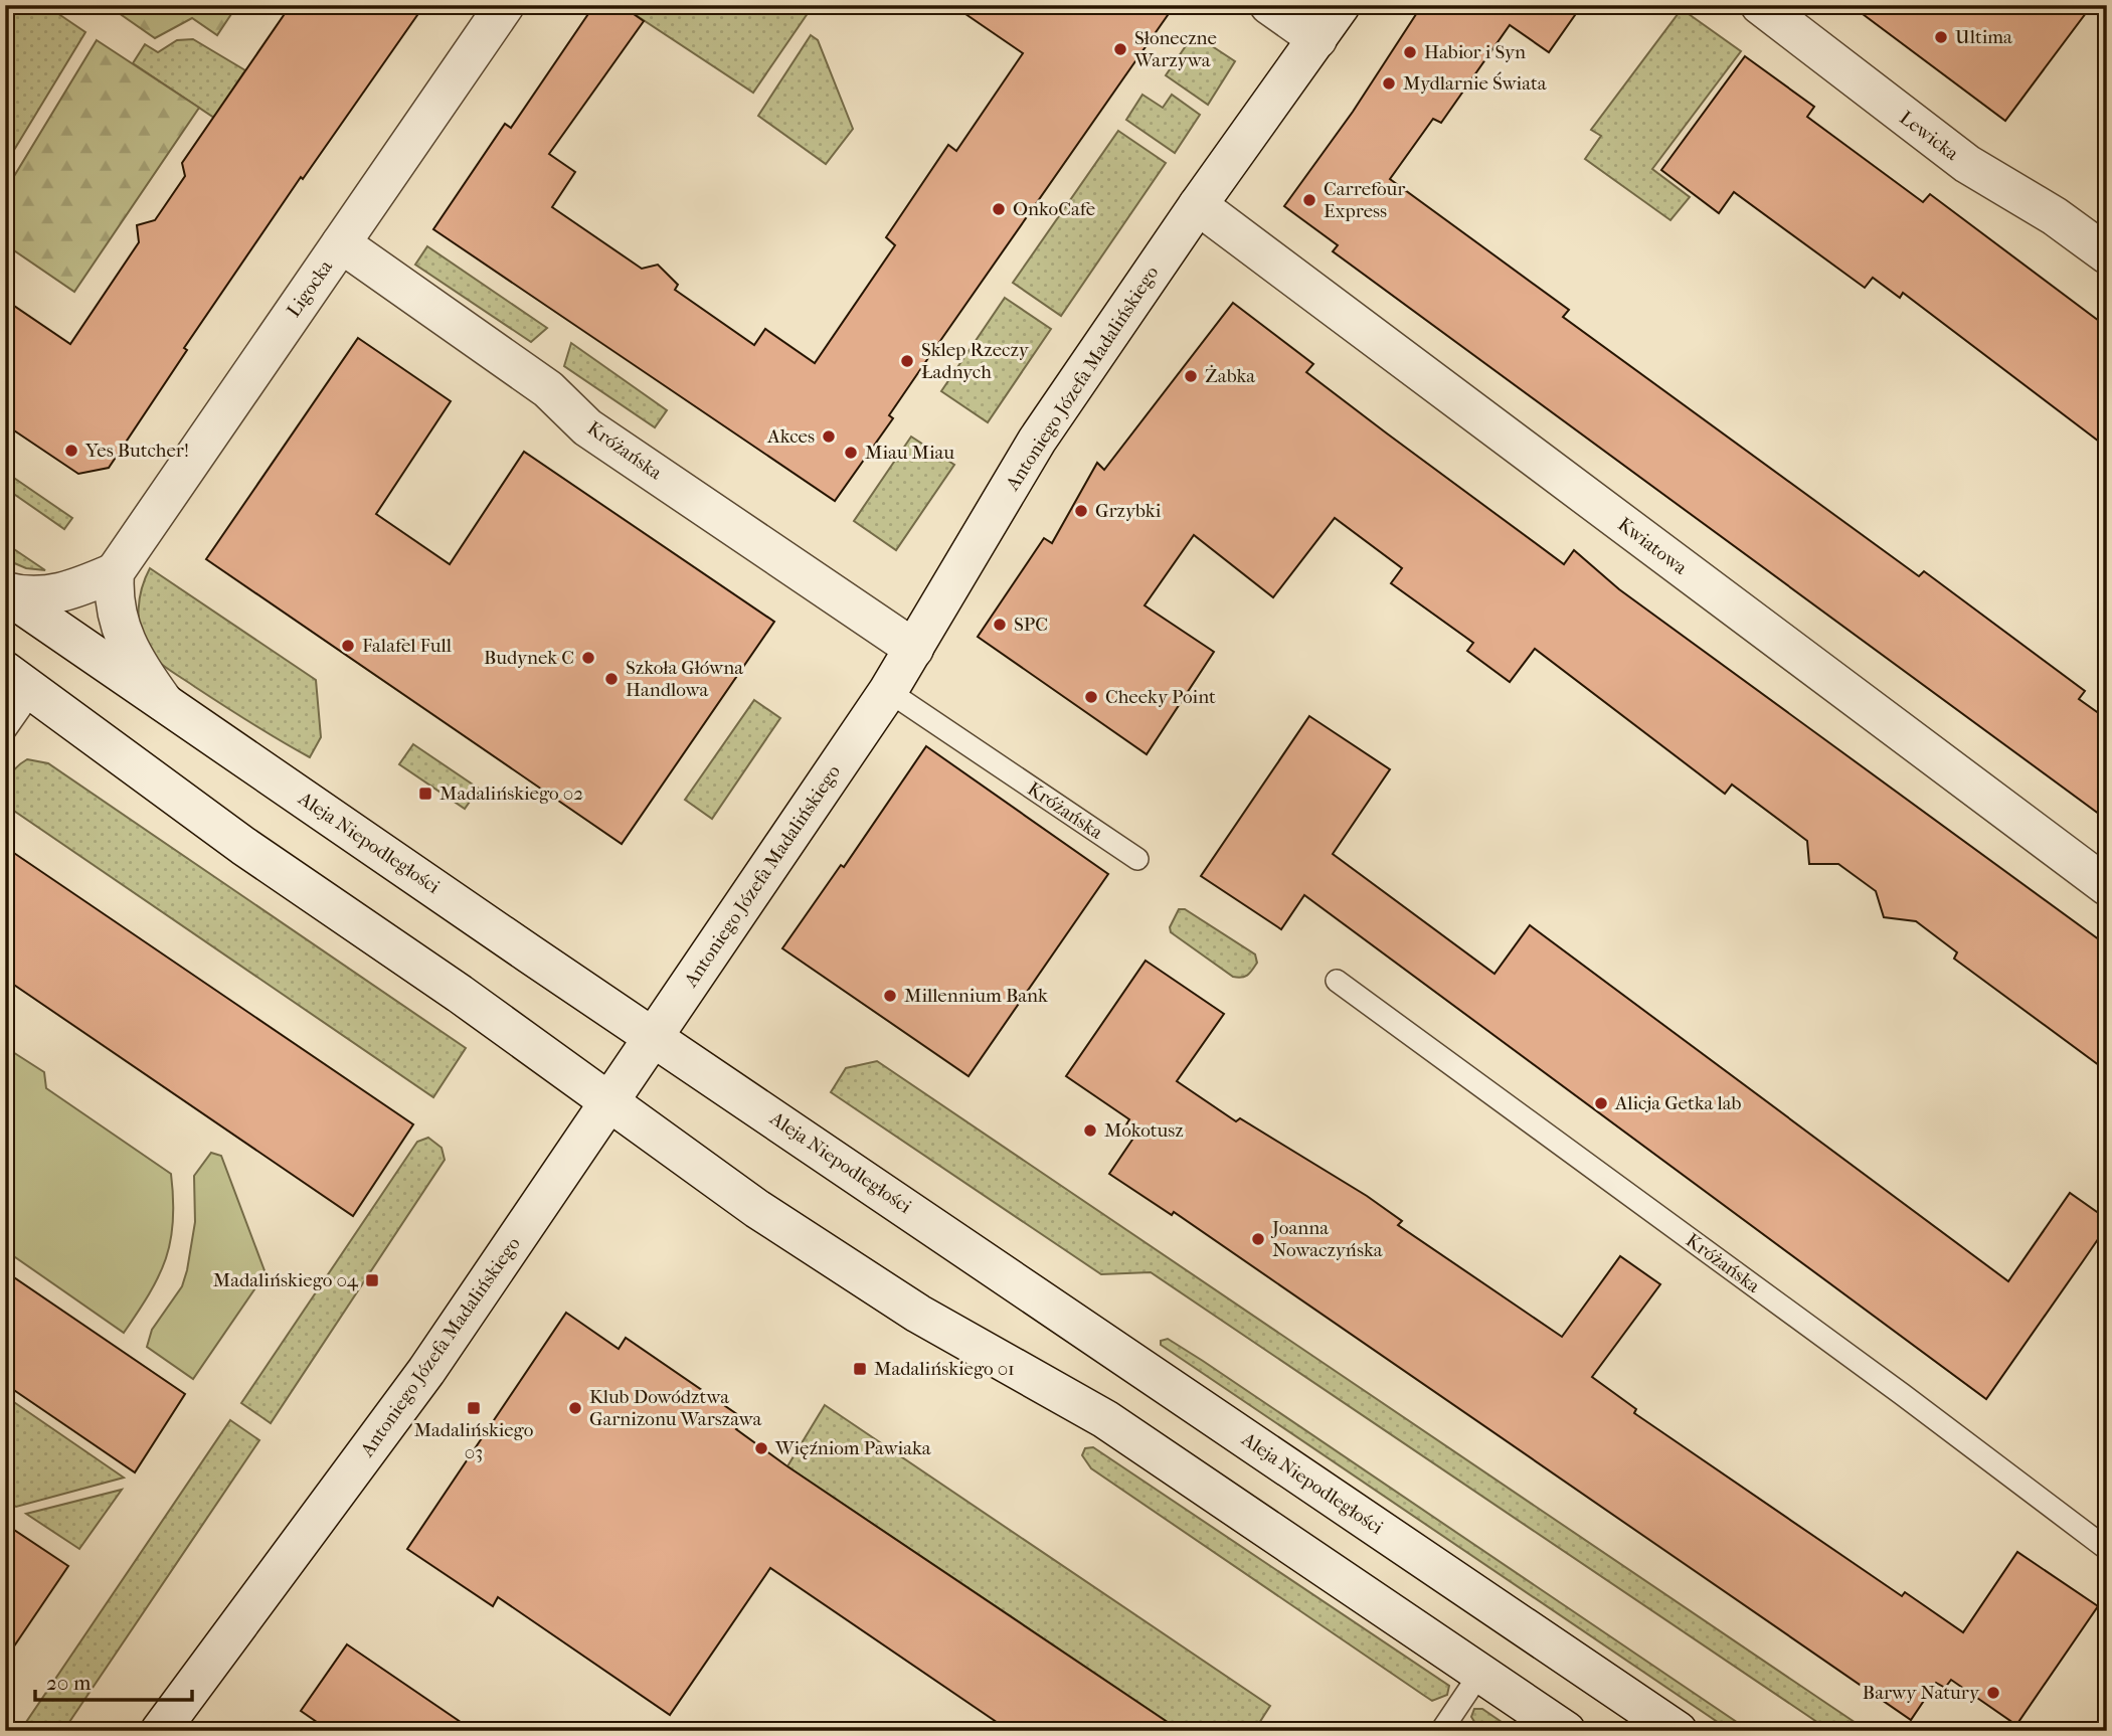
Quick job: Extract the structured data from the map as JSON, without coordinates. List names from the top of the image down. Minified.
{"streets":{"street":["Lewicka","Ligocka","Antoniego Józefa Madalińskiego","Króżańska","Kwiatowa","Aleja Niepodległości"]},"crossings":[["Ligocka","Króżańska"],["Antoniego Józefa Madalińskiego","Króżańska"],["Antoniego Józefa Madalińskiego","Kwiatowa"],["Antoniego Józefa Madalińskiego","Aleja Niepodległości"]],"places":{"other":["Ultima","Słoneczne Warzywa","Habior i Syn","Mydlarnie Świata","Carrefour Express","OnkoCafe","Sklep Rzeczy Ładnych","Żabka","Akces","Yes Butcher!","Miau Miau","Grzybki","SPC","Falafel Full","Budynek C","Szkoła Główna Handlowa","Cheeky Point","Millennium Bank","Alicja Getka lab","Mokotusz","Joanna Nowaczyńska","Klub Dowództwa Garnizonu Warszawa","Więźniom Pawiaka","Barwy Natury"],"transit":["Madalińskiego 02","Madalińskiego 04","Madalińskiego 01","Madalińskiego 03"]},"scale_bar":"20 m"}
